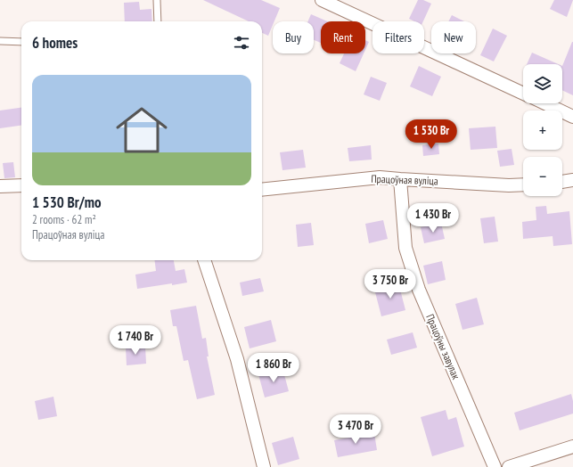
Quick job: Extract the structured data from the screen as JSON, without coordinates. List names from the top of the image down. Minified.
{"streets":{"street":["Працоўная вуліца","Працоўны завулак"]},"crossings":[["Працоўная вуліца","Працоўны завулак"]],"page":{"chip":["Buy","Rent","Filters","New"],"heading":"6 homes","map_buttons":["+","−"],"list":[{"name":"1 530 Br/mo","note":"2 rooms · 62 m² · Працоўная вуліца"}],"price":["1 530 Br","1 430 Br","3 750 Br","1 740 Br","1 860 Br","3 470 Br"]}}
